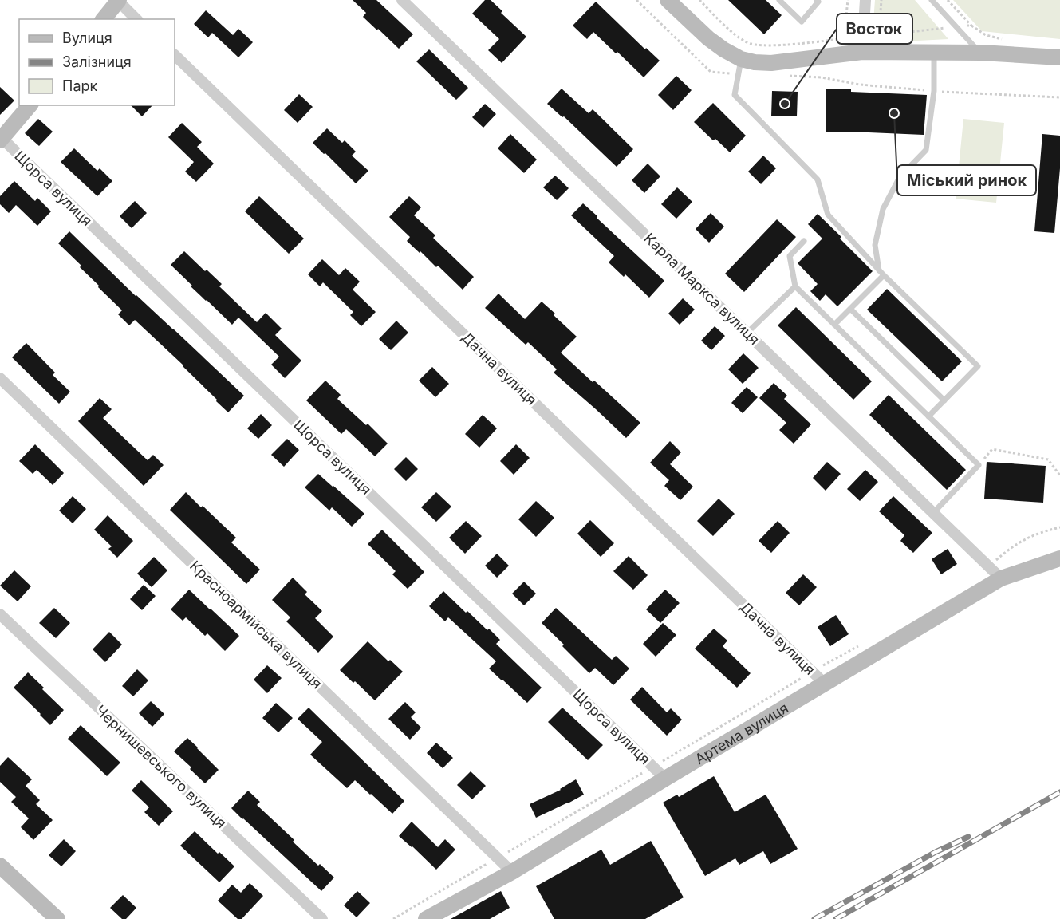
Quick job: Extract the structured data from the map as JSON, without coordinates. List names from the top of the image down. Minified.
{"streets":{"main road":["Артема вулиця"],"street":["Щорса вулиця","Карла Маркса вулиця","Дачна вулиця","Красноармійська вулиця","Чернишевського вулиця"]},"crossings":[["Щорса вулиця","Артема вулиця"],["Карла Маркса вулиця","Артема вулиця"],["Дачна вулиця","Артема вулиця"],["Красноармійська вулиця","Артема вулиця"]],"places":["Восток","Міський ринок"],"legend":["Вулиця","Залізниця","Парк"]}
